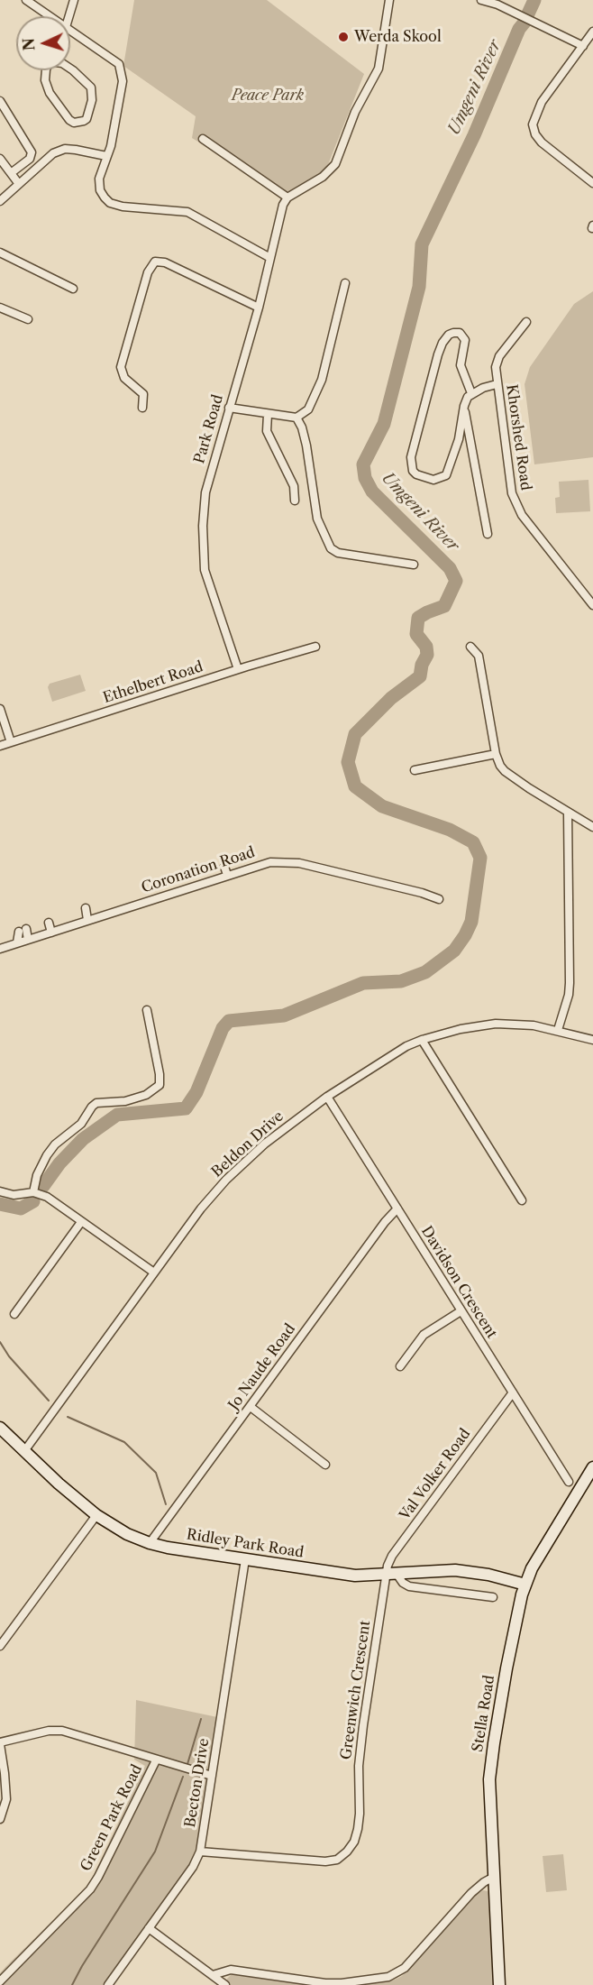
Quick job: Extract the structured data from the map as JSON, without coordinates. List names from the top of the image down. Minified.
{"streets":{"street":["Park Road","Khorshed Road","Ethelbert Road","Coronation Road","Beldon Drive","Davidson Crescent","Jo Naude Road","Val Volker Road","Ridley Park Road","Greenwich Crescent","Stella Road","Becton Drive","Green Park Road"]},"crossings":[["Park Road","Ethelbert Road"],["Beldon Drive","Davidson Crescent"],["Beldon Drive","Ridley Park Road"],["Davidson Crescent","Jo Naude Road"],["Davidson Crescent","Val Volker Road"],["Jo Naude Road","Ridley Park Road"],["Val Volker Road","Ridley Park Road"],["Val Volker Road","Greenwich Crescent"],["Ridley Park Road","Greenwich Crescent"],["Ridley Park Road","Stella Road"],["Ridley Park Road","Becton Drive"],["Greenwich Crescent","Becton Drive"]],"water":["Umgeni River"],"parks":["Peace Park"],"places":["Werda Skool"],"north":"left"}
